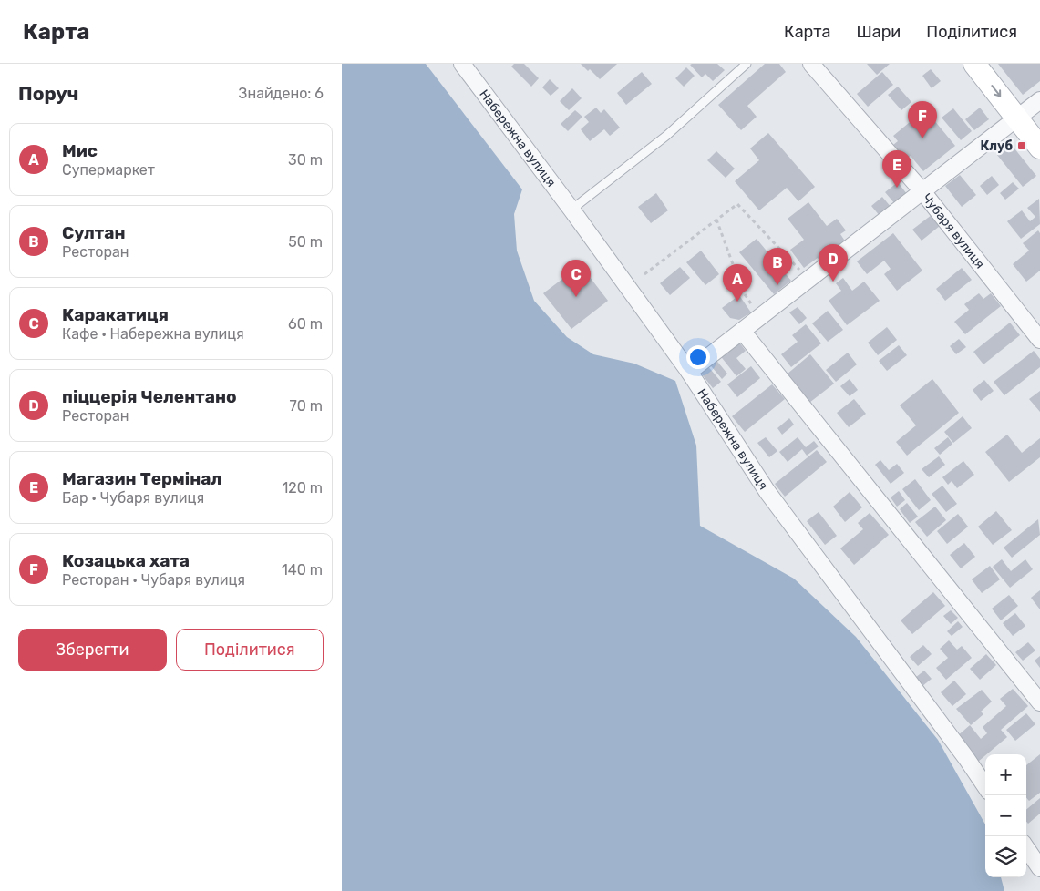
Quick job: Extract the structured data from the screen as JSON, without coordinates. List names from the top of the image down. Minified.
{"streets":{"street":["Набережна вулиця","Чубаря вулиця"]},"places":{"transit":["Клуб"]},"page":{"header":"Карта","nav":["Карта","Шари","Поділитися"],"heading":["Поруч","Знайдено: 6"],"pins":["F","E","D","B","C","A"],"list":[{"mark":"A","name":"Мис","note":"Супермаркет","value":"30 m"},{"mark":"B","name":"Султан","note":"Ресторан","value":"50 m"},{"mark":"C","name":"Каракатиця","note":"Кафе · Набережна вулиця","value":"60 m"},{"mark":"D","name":"піццерія Челентано","note":"Ресторан","value":"70 m"},{"mark":"E","name":"Магазин Термінал","note":"Бар · Чубаря вулиця","value":"120 m"},{"mark":"F","name":"Козацька хата","note":"Ресторан · Чубаря вулиця","value":"140 m"}],"buttons":["Зберегти","Поділитися"],"map_buttons":["+","−"]}}
